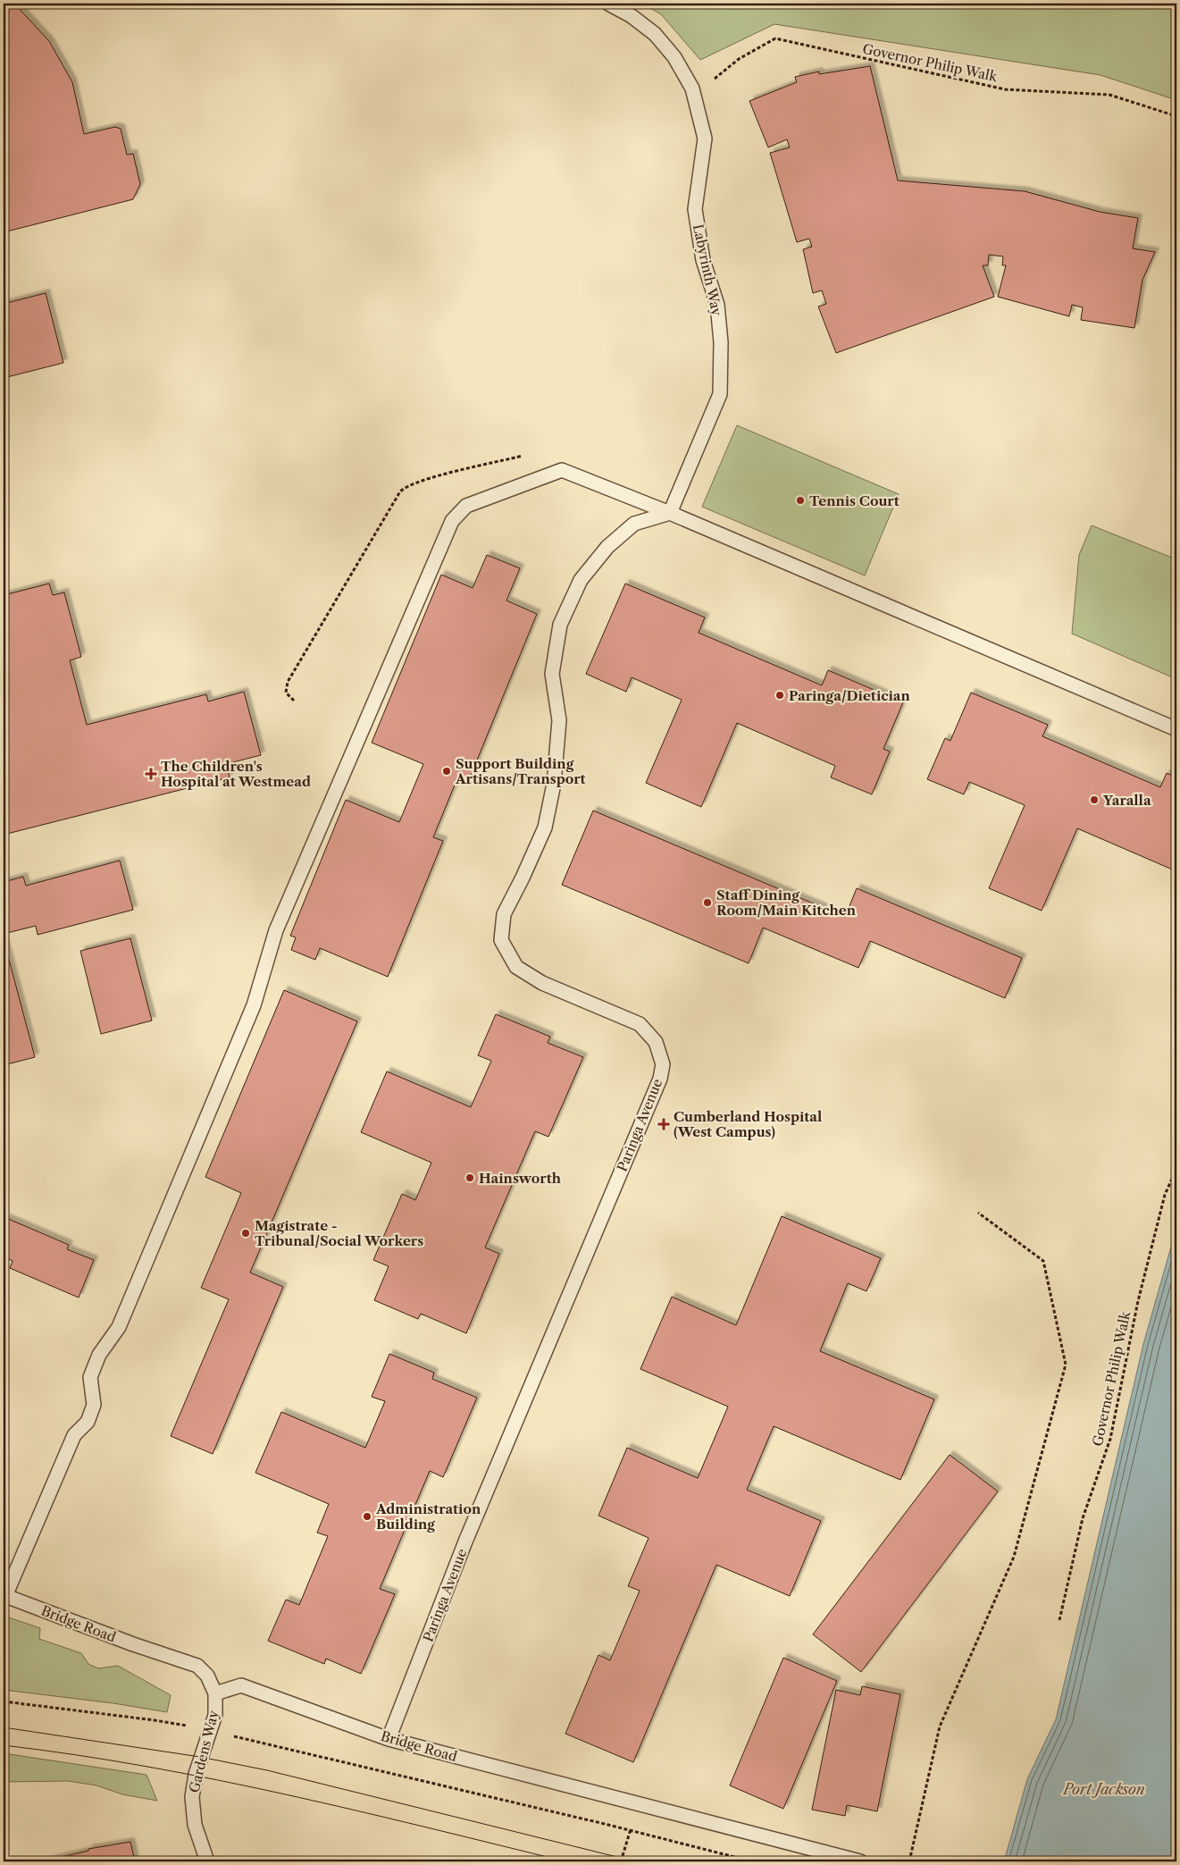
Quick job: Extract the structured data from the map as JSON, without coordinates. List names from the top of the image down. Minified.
{"streets":{"lane":["Labyrinth Way","Paringa Avenue","Bridge Road","Gardens Way"],"path":["Governor Philip Walk"]},"crossings":[["Governor Philip Walk","Labyrinth Way"],["Labyrinth Way","Paringa Avenue"],["Paringa Avenue","Bridge Road"],["Bridge Road","Gardens Way"]],"water":["Port Jackson"],"places":{"other":["Tennis Court","Paringa/Dietician","Support Building Artisans/Transport","Yaralla","Staff Dining Room/Main Kitchen","Hainsworth","Magistrate - Tribunal/Social Workers","Administration Building"],"health":["The Children's Hospital at Westmead","Cumberland Hospital (West Campus)"]}}
